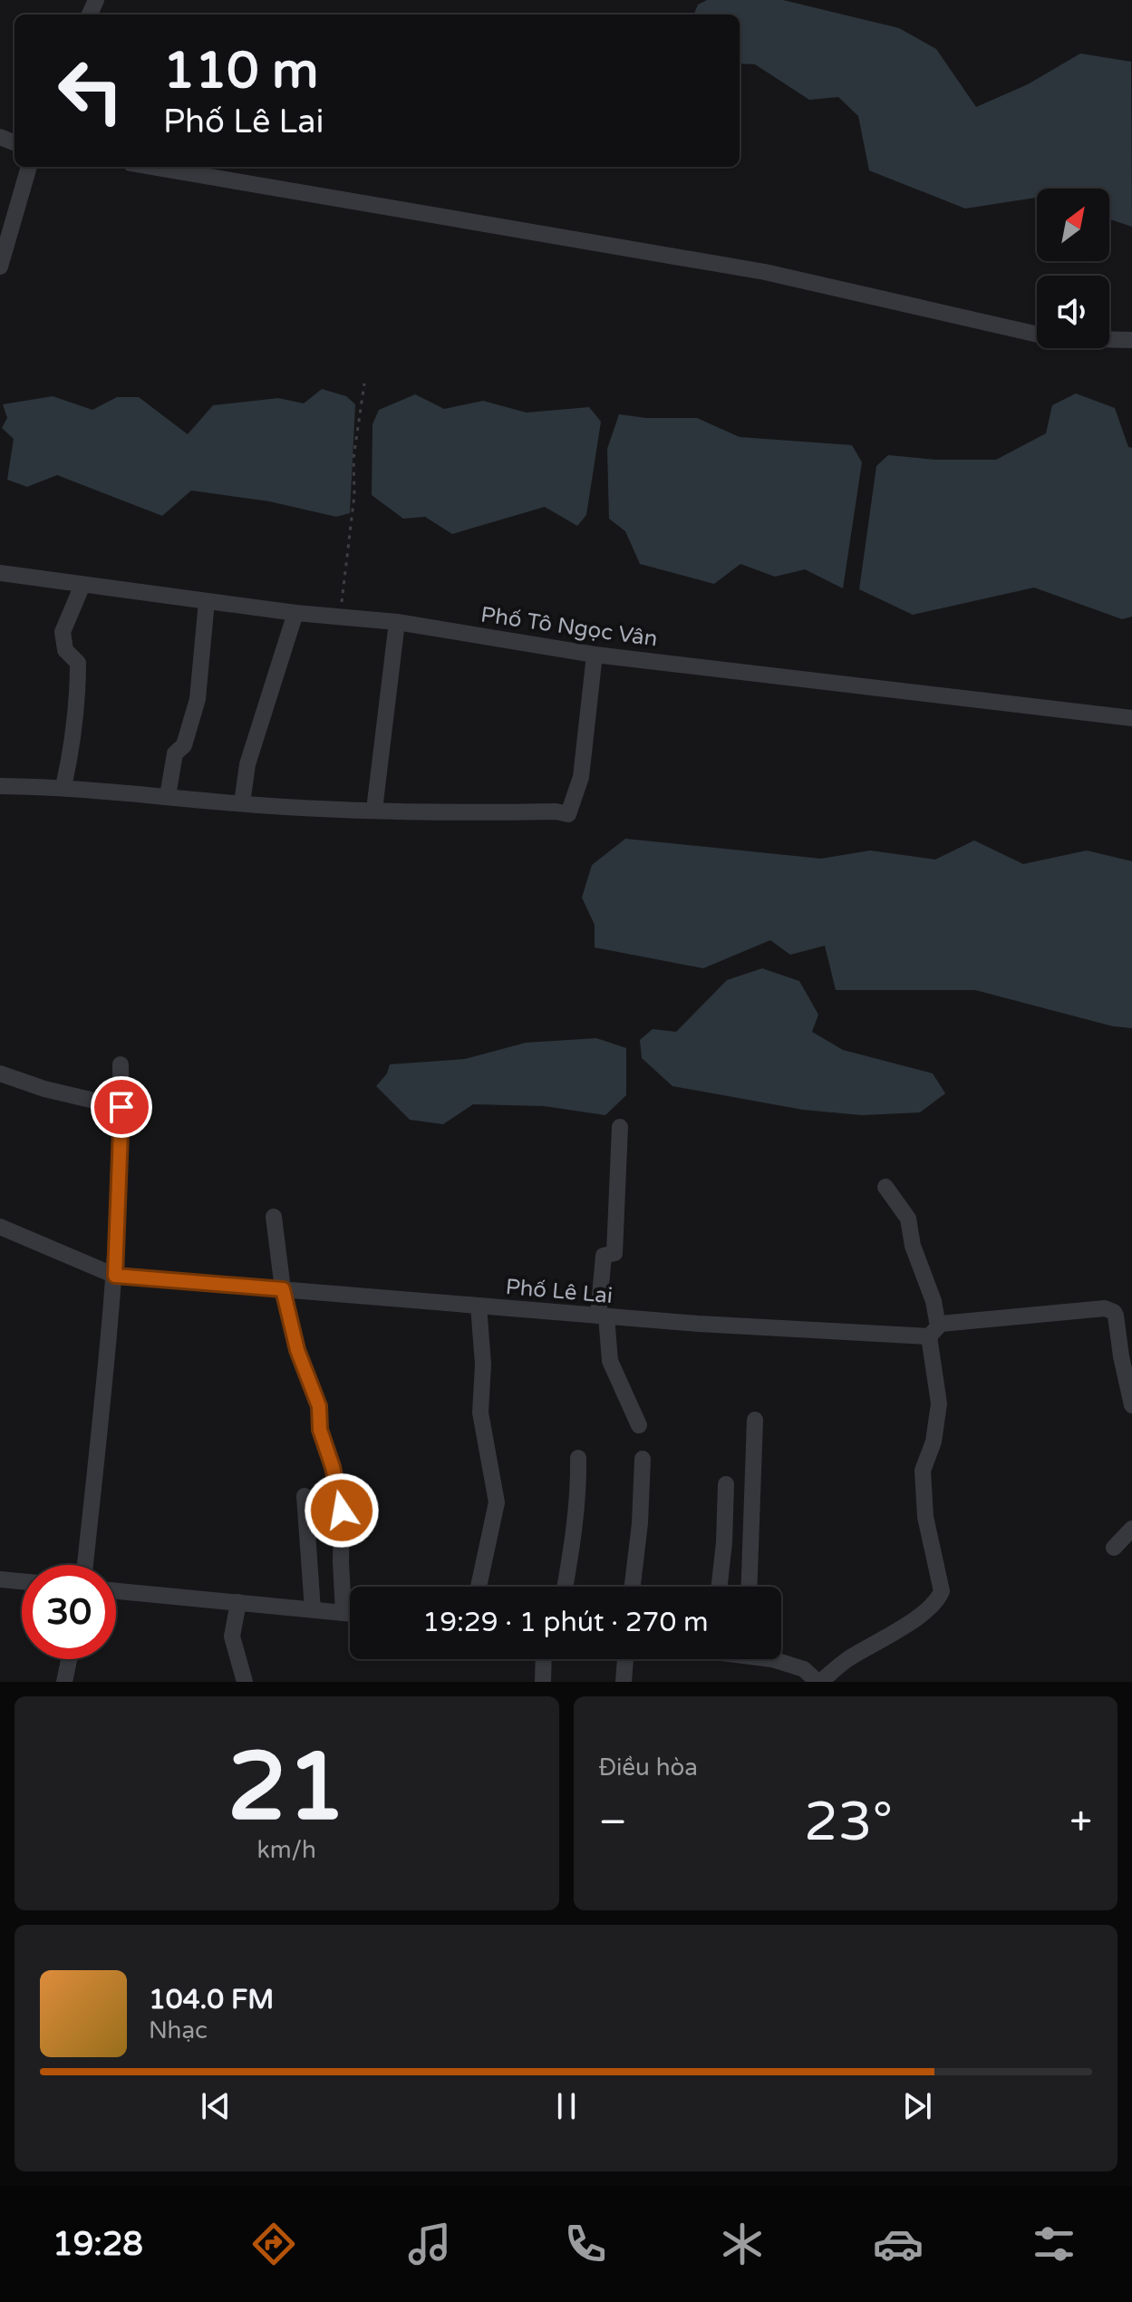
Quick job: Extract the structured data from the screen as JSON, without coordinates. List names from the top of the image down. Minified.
{"streets":{"street":["Phố Tô Ngọc Vân","Phố Lê Lai"]},"north":"top right","page":{"turn":["110 m","Phố Lê Lai"],"limit":"30","trip":"19:29 · 1 phút · 270 m","tile":[["21","km/h"],"Điều hòa"],"heat":["−","23°","+"],"song":["104.0 FM","Nhạc"],"tabs":"19:28"}}
